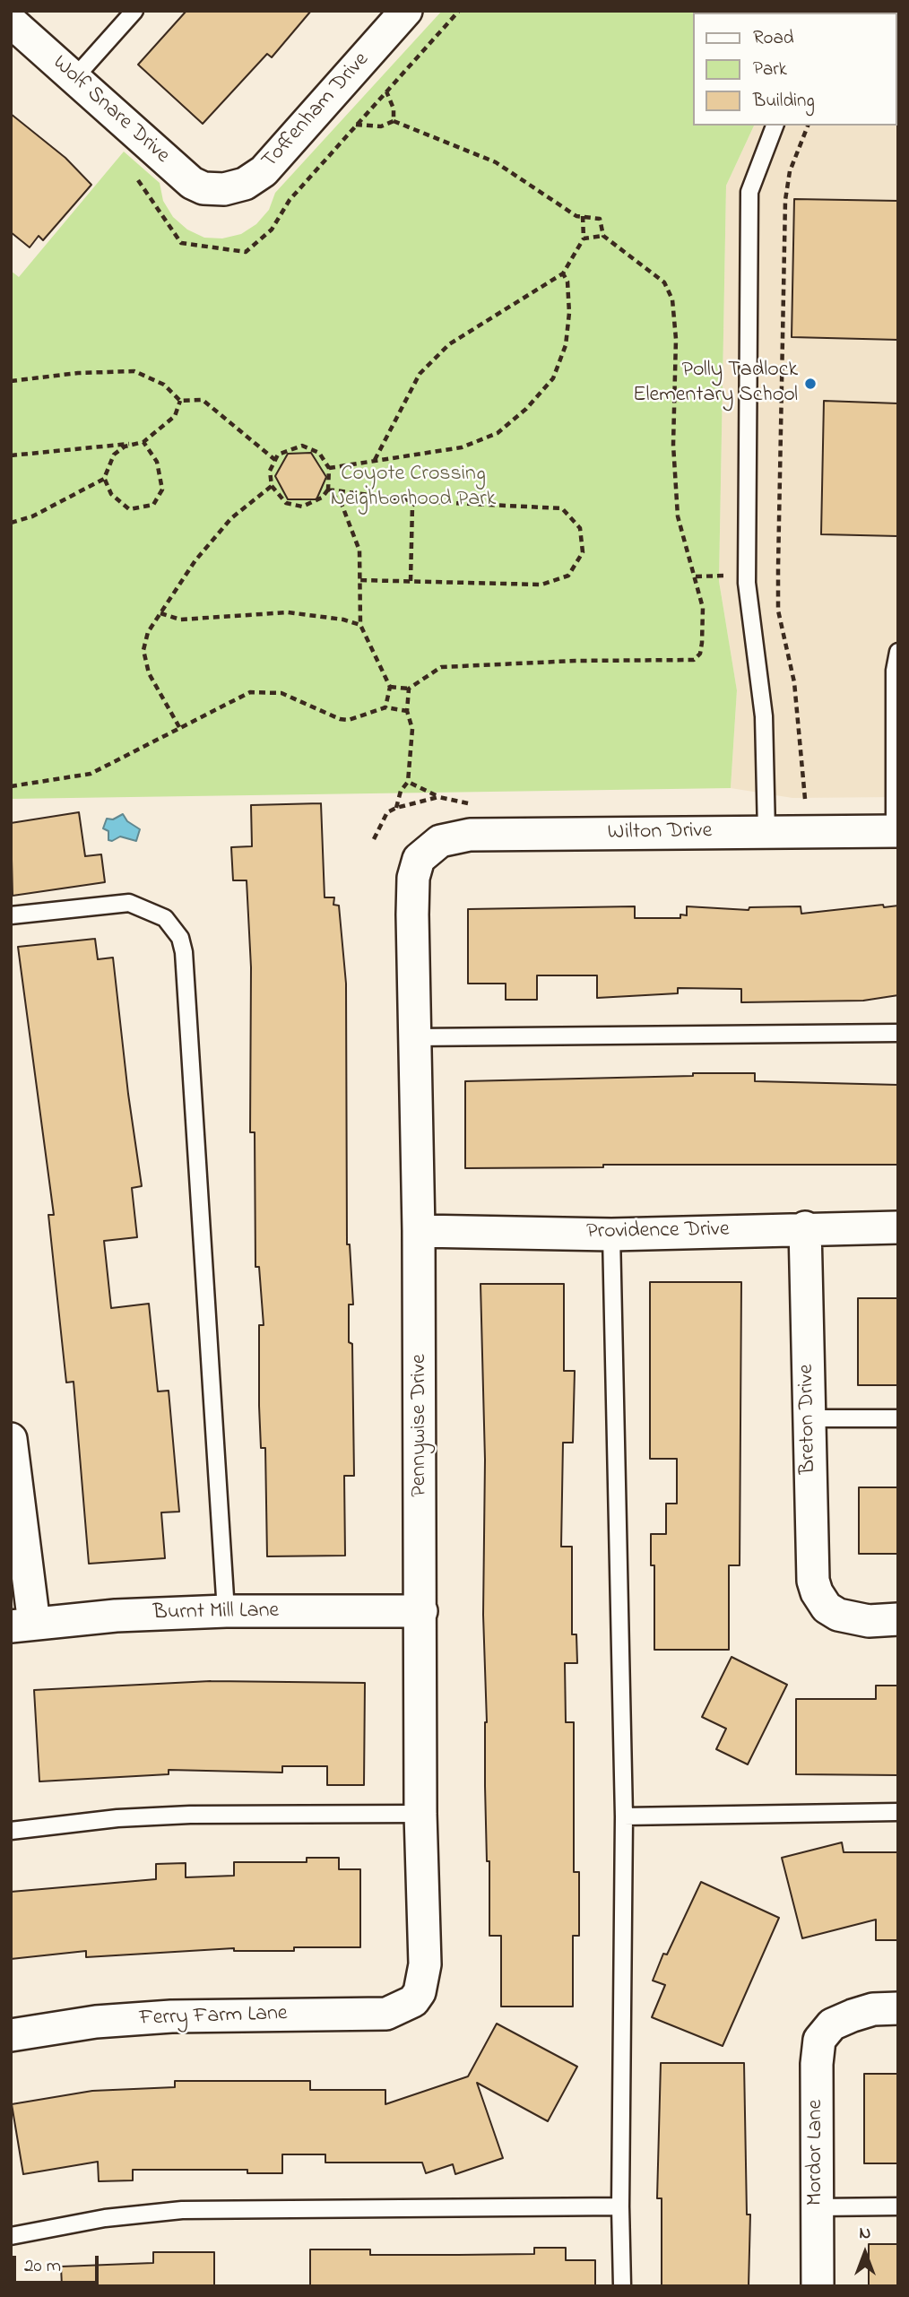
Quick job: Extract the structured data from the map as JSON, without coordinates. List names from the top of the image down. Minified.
{"streets":{"street":["Wolf Snare Drive","Toffenham Drive","Wilton Drive","Providence Drive","Breton Drive","Pennywise Drive","Burnt Mill Lane","Ferry Farm Lane","Mordor Lane"]},"crossings":[["Wolf Snare Drive","Toffenham Drive"],["Wilton Drive","Pennywise Drive"],["Providence Drive","Breton Drive"],["Providence Drive","Pennywise Drive"],["Pennywise Drive","Burnt Mill Lane"],["Pennywise Drive","Ferry Farm Lane"]],"parks":["Coyote Crossing Neighborhood Park"],"places":["Polly Tadlock Elementary School"],"legend":["Road","Park","Building"],"scale_bar":"20 m","north":"top"}
